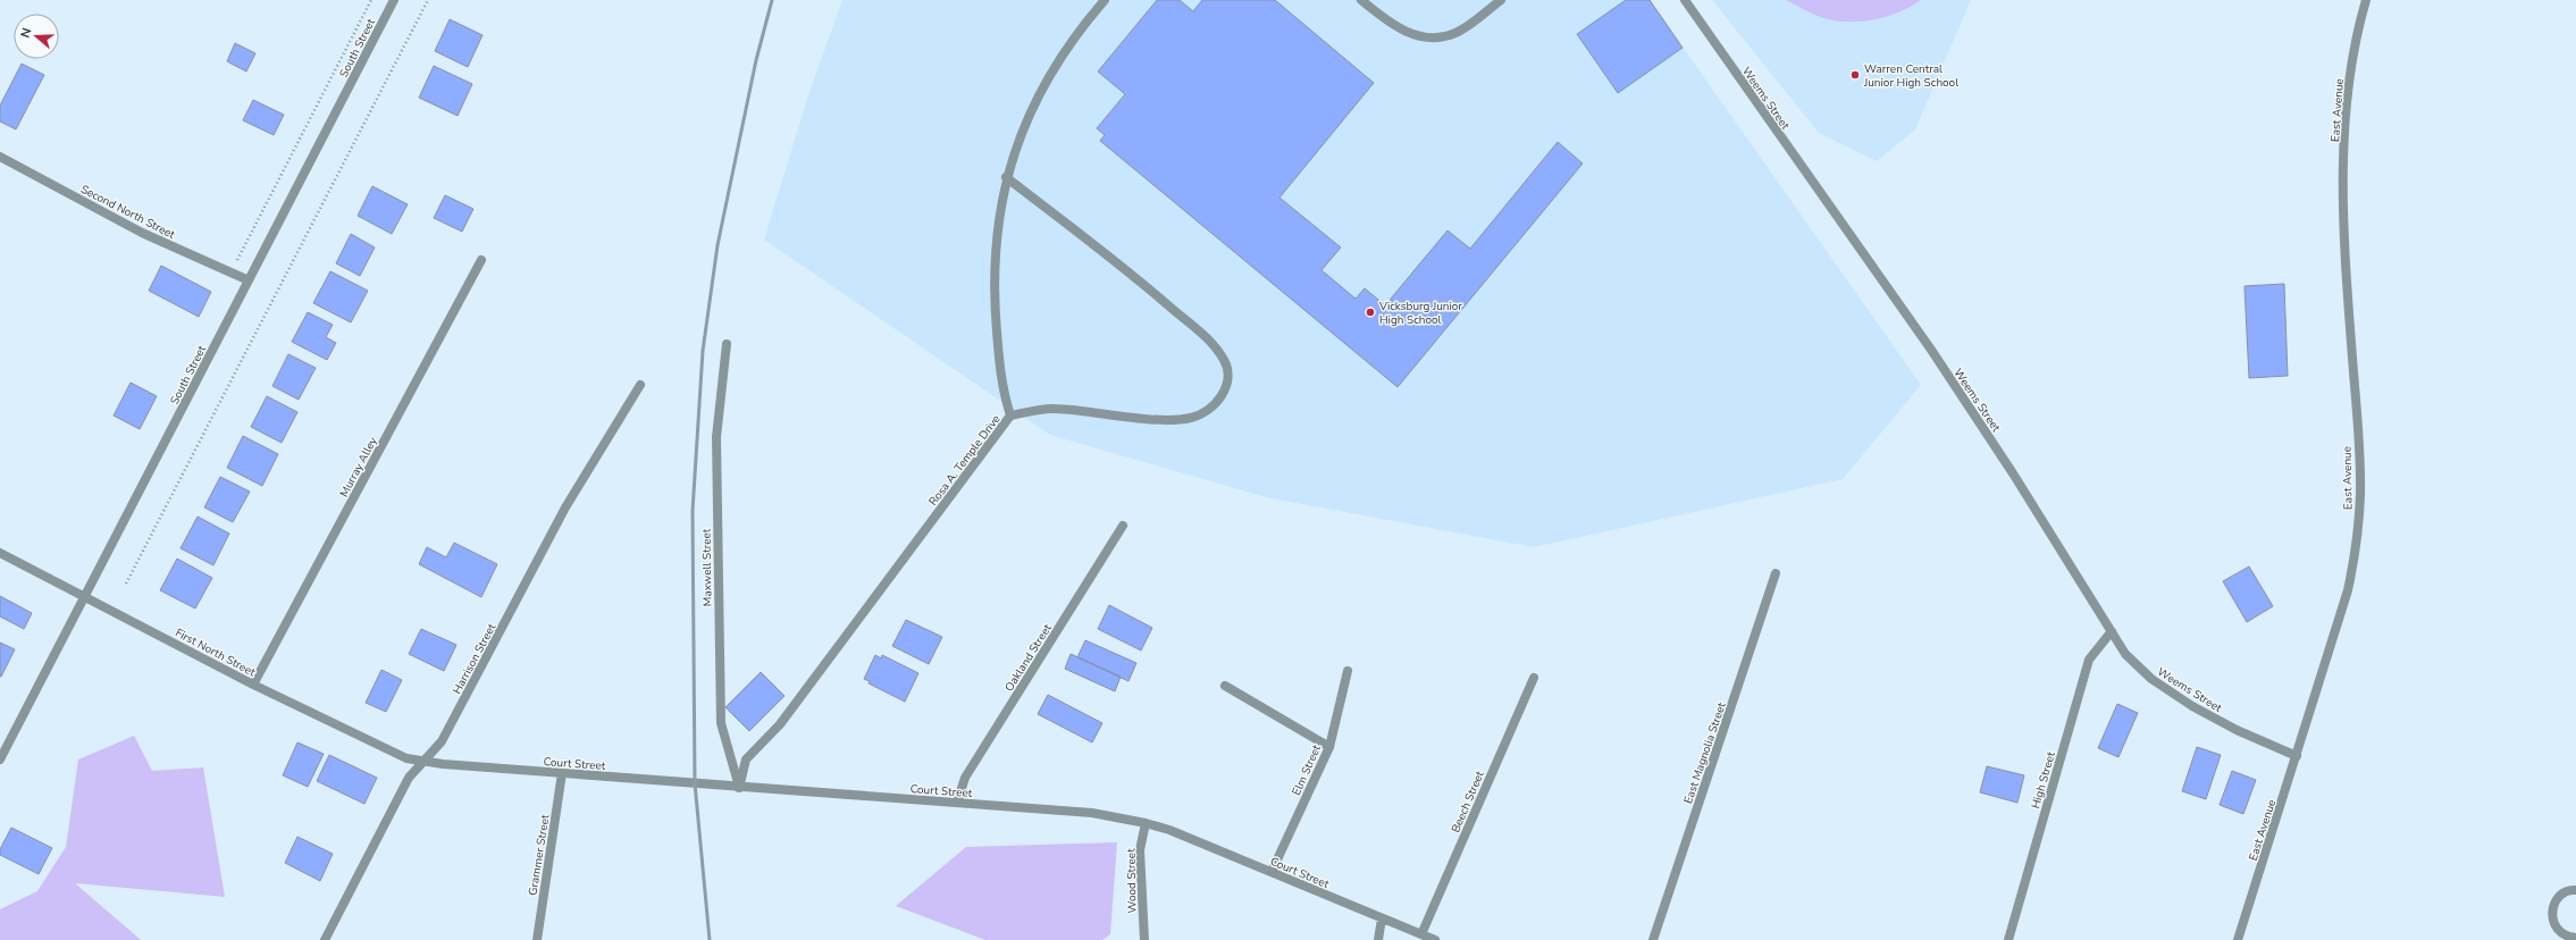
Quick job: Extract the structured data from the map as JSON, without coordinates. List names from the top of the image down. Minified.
{"streets":{"street":["South Street","Weems Street","East Avenue","Second North Street","Rosa A. Temple Drive","Murray Alley","Maxwell Street","First North Street","Oakland Street","Harrison Street","East Magnolia Street","Court Street","Elm Street","High Street","Beech Street","Grammer Street","Wood Street"]},"crossings":[["South Street","Second North Street"],["South Street","First North Street"],["Weems Street","East Avenue"],["Weems Street","High Street"],["Rosa A. Temple Drive","Maxwell Street"],["Rosa A. Temple Drive","Court Street"],["Murray Alley","First North Street"],["Maxwell Street","Court Street"],["First North Street","Harrison Street"],["First North Street","Court Street"],["Oakland Street","Court Street"],["Harrison Street","Court Street"],["Court Street","Elm Street"],["Court Street","Beech Street"],["Court Street","Grammer Street"],["Court Street","Wood Street"]],"places":["Warren Central Junior High School","Vicksburg Junior High School"],"north":"left"}
